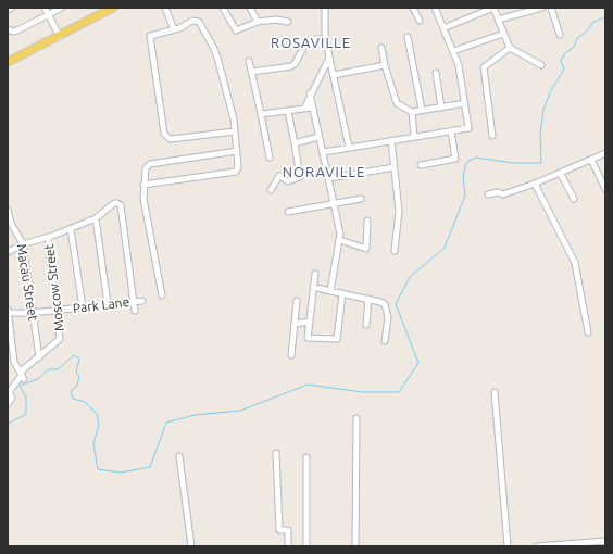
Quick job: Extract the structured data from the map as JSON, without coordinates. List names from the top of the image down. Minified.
{"streets":{"street":["Macau Street","Moscow Street","Park Lane"]},"crossings":[["Macau Street","Moscow Street"],["Macau Street","Park Lane"],["Moscow Street","Park Lane"]],"districts":["ROSAVILLE","NORAVILLE"]}
